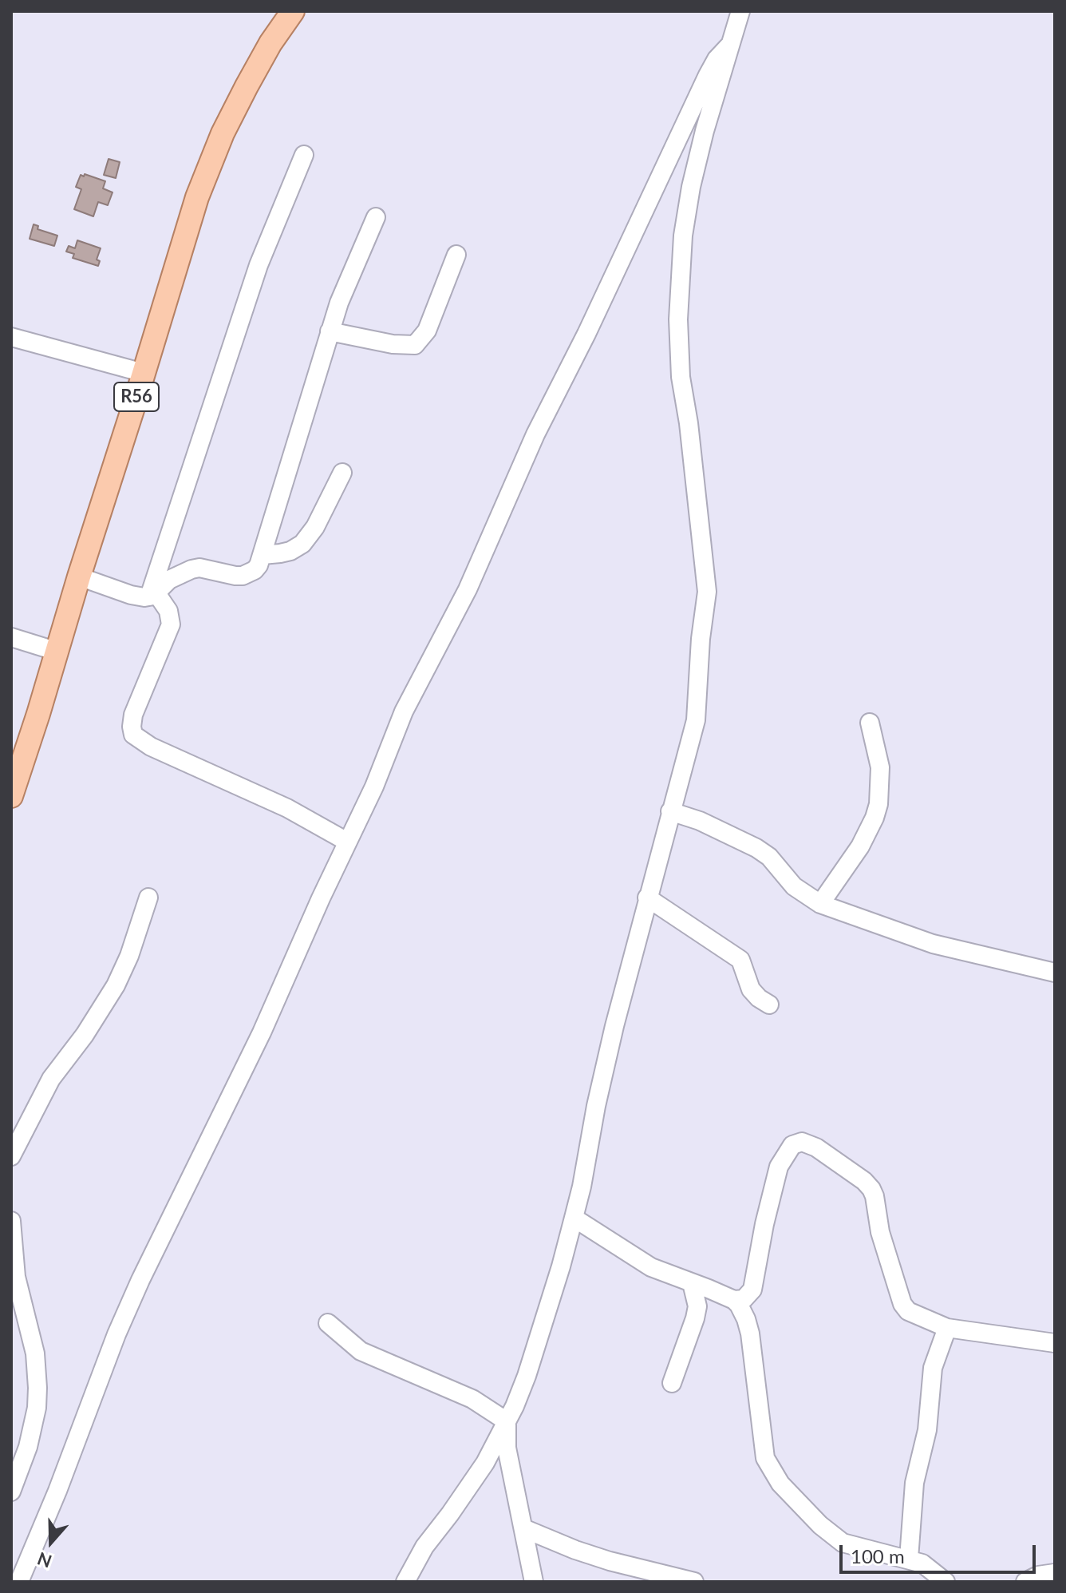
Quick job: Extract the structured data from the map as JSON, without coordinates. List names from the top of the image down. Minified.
{"streets":{"main road":["R56"]},"scale_bar":"100 m","north":"bottom"}
